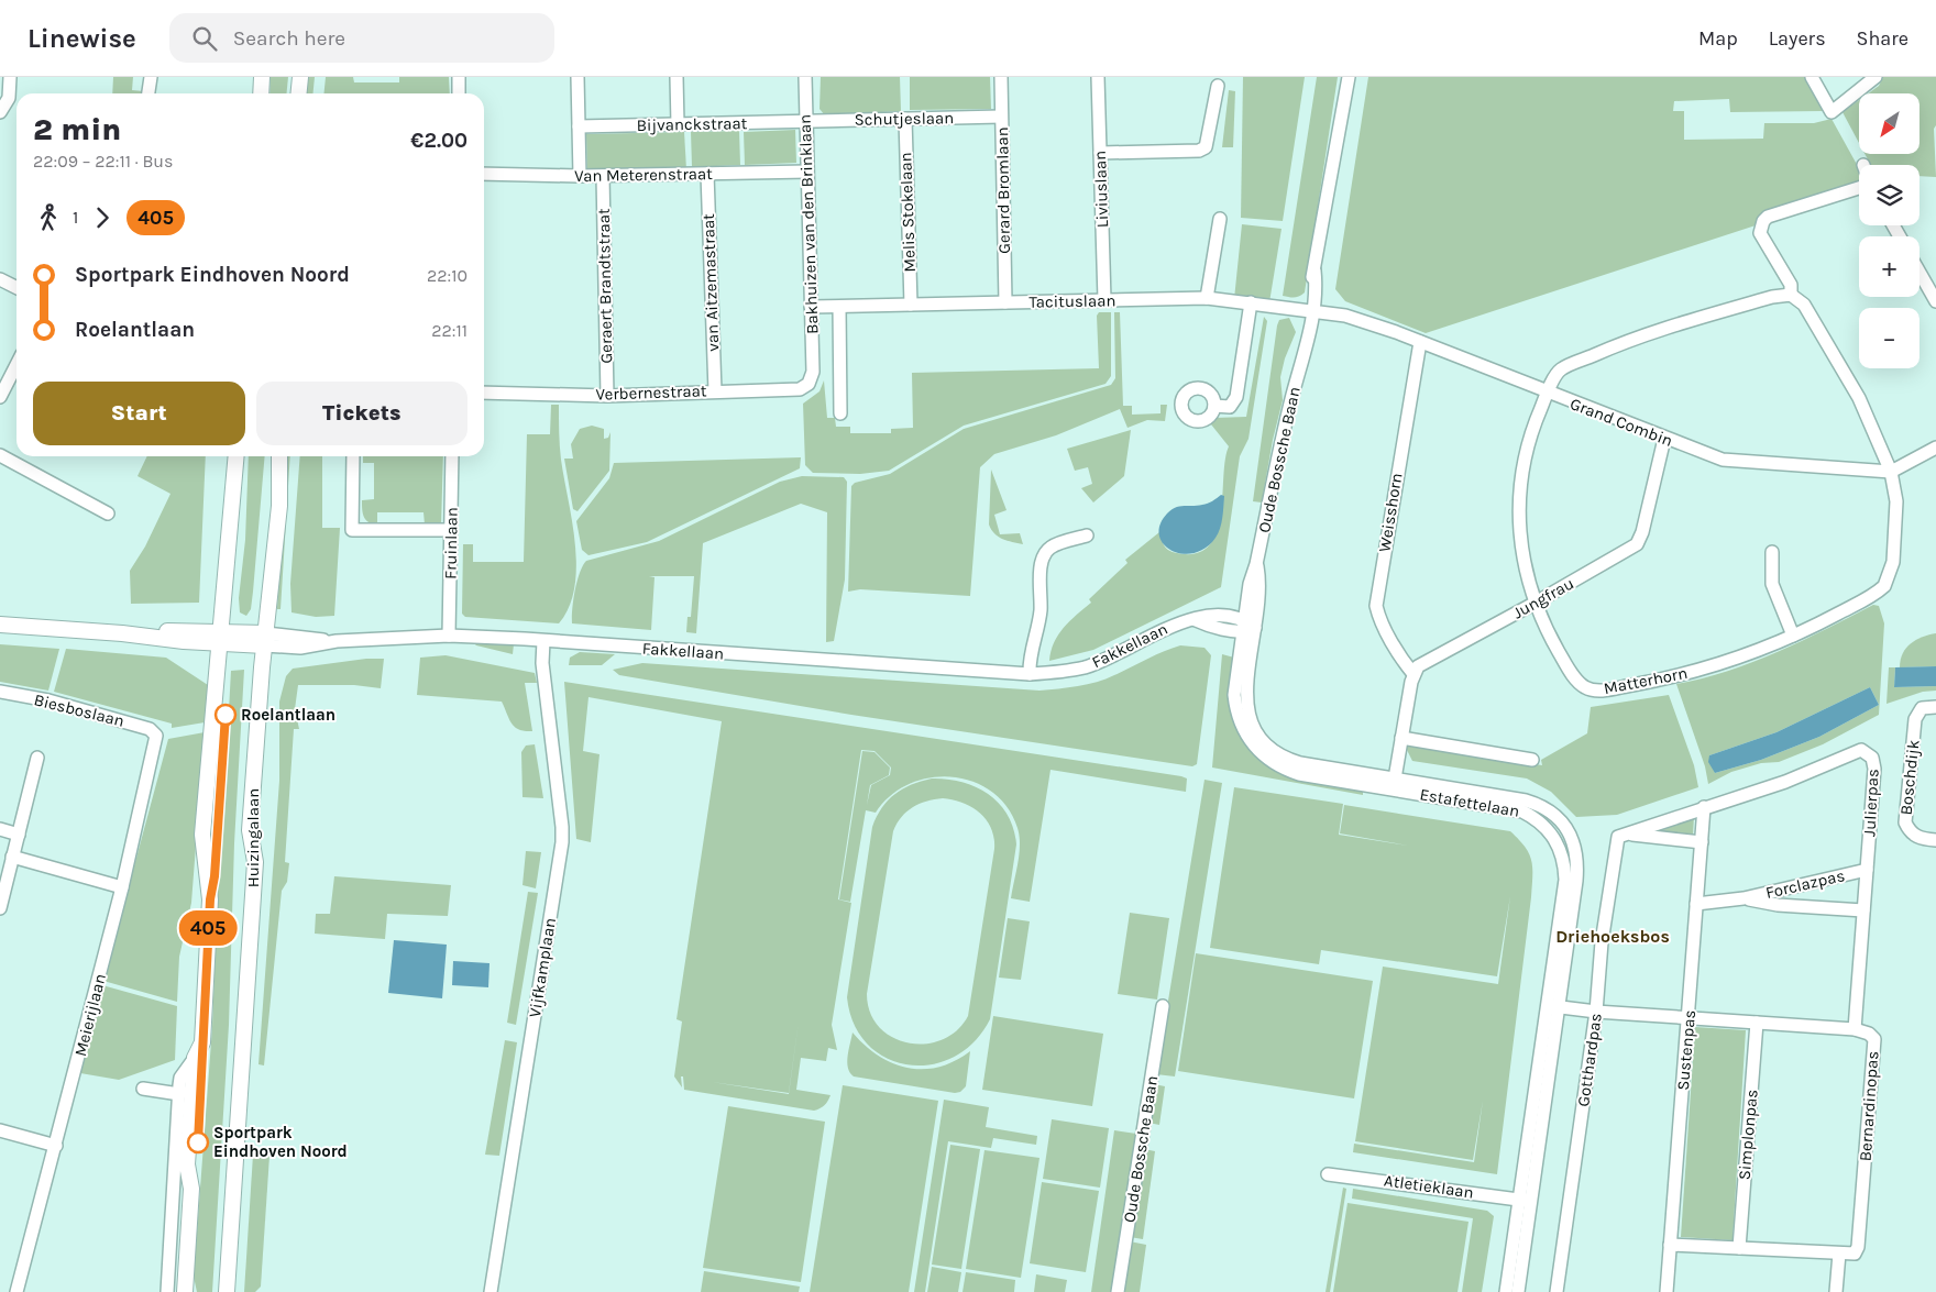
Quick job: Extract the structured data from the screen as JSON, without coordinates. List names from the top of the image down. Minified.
{"streets":{"main road":["Huizingalaan"],"street":["Schutjeslaan","Bijvanckstraat","Van Meterenstraat","Liviuslaan","Gerard Bromlaan","Melis Stokelaan","Bakhuizen van den Brinklaan","van Aitzemastraat","Geraert Brandtstraat","Tacituslaan","Verbernestraat","Grand Combin","Oude Bossche Baan","Weisshorn","Fruinlaan","Jungfrau","Fakkellaan","Matterhorn","Biesboslaan","Boschdijk","Estafettelaan","Julierpas","Forclazpas","Vijfkamplaan","Meierijlaan","Sustenpas","Gotthardpas","Bernardinopas","Simplonpas","Atletieklaan"]},"crossings":[["Schutjeslaan","Bijvanckstraat"],["Schutjeslaan","Gerard Bromlaan"],["Schutjeslaan","Melis Stokelaan"],["Schutjeslaan","Bakhuizen van den Brinklaan"],["Bijvanckstraat","Bakhuizen van den Brinklaan"],["Van Meterenstraat","Bakhuizen van den Brinklaan"],["Van Meterenstraat","van Aitzemastraat"],["Van Meterenstraat","Geraert Brandtstraat"],["Liviuslaan","Tacituslaan"],["Gerard Bromlaan","Tacituslaan"],["Melis Stokelaan","Tacituslaan"],["Bakhuizen van den Brinklaan","Tacituslaan"],["Bakhuizen van den Brinklaan","Verbernestraat"],["van Aitzemastraat","Verbernestraat"],["Geraert Brandtstraat","Verbernestraat"],["Tacituslaan","Grand Combin"],["Tacituslaan","Oude Bossche Baan"],["Grand Combin","Oude Bossche Baan"],["Grand Combin","Weisshorn"],["Grand Combin","Jungfrau"],["Grand Combin","Matterhorn"],["Oude Bossche Baan","Fakkellaan"],["Oude Bossche Baan","Estafettelaan"],["Weisshorn","Jungfrau"],["Fruinlaan","Fakkellaan"],["Jungfrau","Matterhorn"],["Fakkellaan","Estafettelaan"],["Fakkellaan","Huizingalaan"],["Fakkellaan","Vijfkamplaan"],["Biesboslaan","Meierijlaan"],["Estafettelaan","Bernardinopas"],["Estafettelaan","Atletieklaan"],["Julierpas","Forclazpas"],["Julierpas","Sustenpas"],["Julierpas","Bernardinopas"],["Forclazpas","Sustenpas"],["Sustenpas","Bernardinopas"],["Gotthardpas","Bernardinopas"],["Bernardinopas","Simplonpas"]],"districts":["Driehoeksbos"],"places":["Roelantlaan","Sportpark Eindhoven Noord"],"lines":["bus line 405"],"north":"bottom left","page":{"header":"Linewise","search":"Search here","nav":["Map","Layers","Share"],"on_map":"405","map_buttons":["+","−"],"heading":["2 min","22:09 – 22:11 · Bus","€2.00"],"legs":["1","405"],"list":[{"name":"Sportpark Eindhoven Noord","value":"22:10"},{"name":"Roelantlaan","value":"22:11"}],"buttons":["Start","Tickets"]}}
